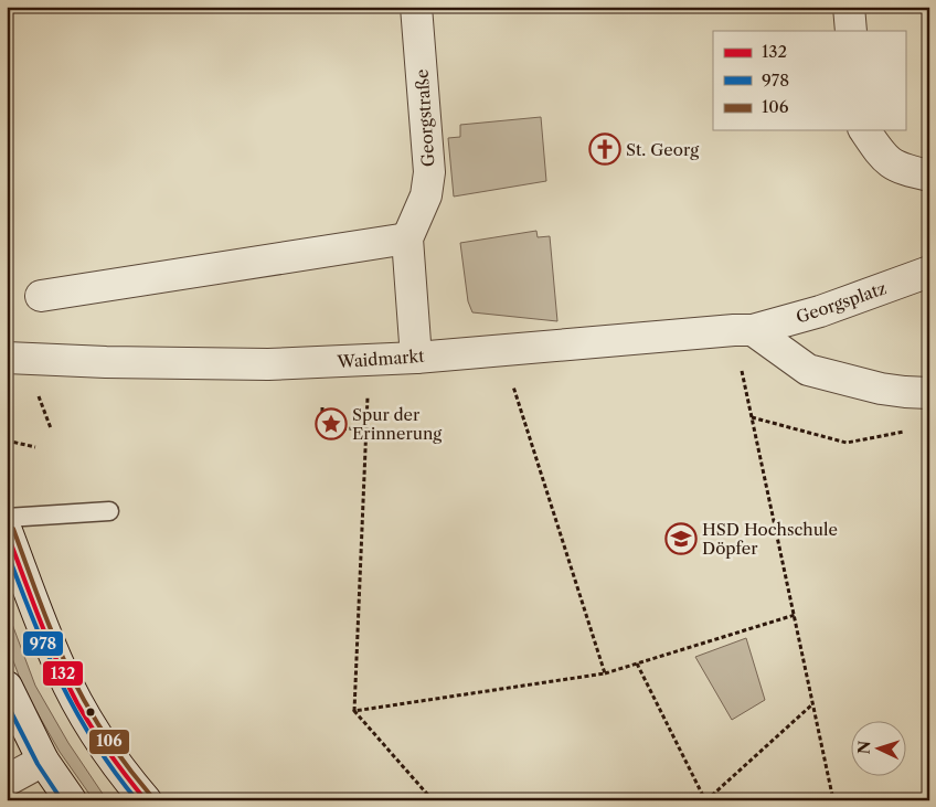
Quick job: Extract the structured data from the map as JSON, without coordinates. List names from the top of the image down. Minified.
{"streets":{"street":["Georgstraße","Georgsplatz","Waidmarkt"]},"crossings":[["Georgstraße","Waidmarkt"],["Georgsplatz","Waidmarkt"]],"places":{"church":["St. Georg"],"place":["Spur der Erinnerung"],"school or university":["HSD Hochschule Döpfer"]},"lines":["transit line 106","transit line 132","transit line 978"],"legend":["132","978","106"],"north":"left"}
